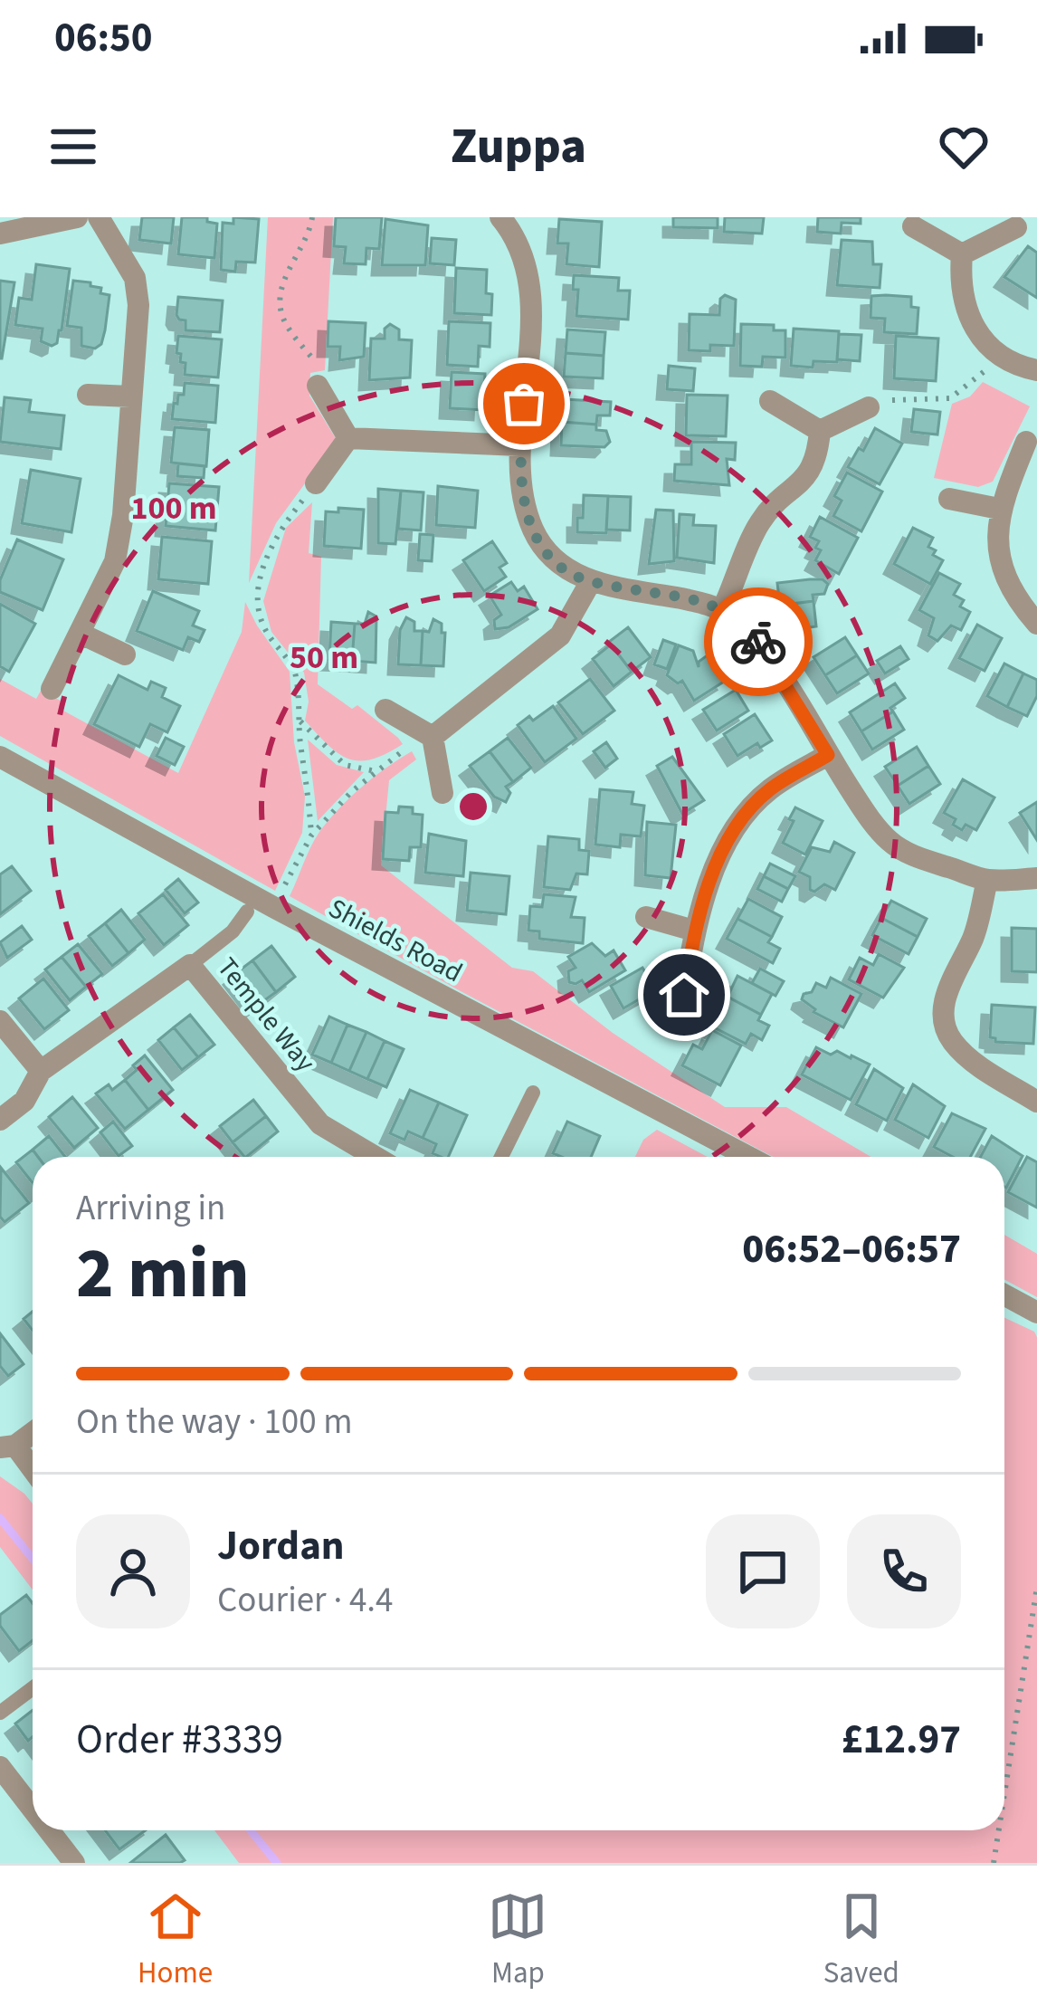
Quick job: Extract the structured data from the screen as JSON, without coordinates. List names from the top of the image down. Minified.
{"streets":{"street":["Shields Road","Temple Way"]},"page":{"status":"06:50","header":"Zuppa","heading":["2 min","Arriving in","06:52–06:57"],"panel":["Jordan","Courier · 4.4","Order #3339","£12.97"],"bar":"On the way · 100 m","tabs":["Home","Map","Saved"]},"rings":["100 m","50 m"]}
